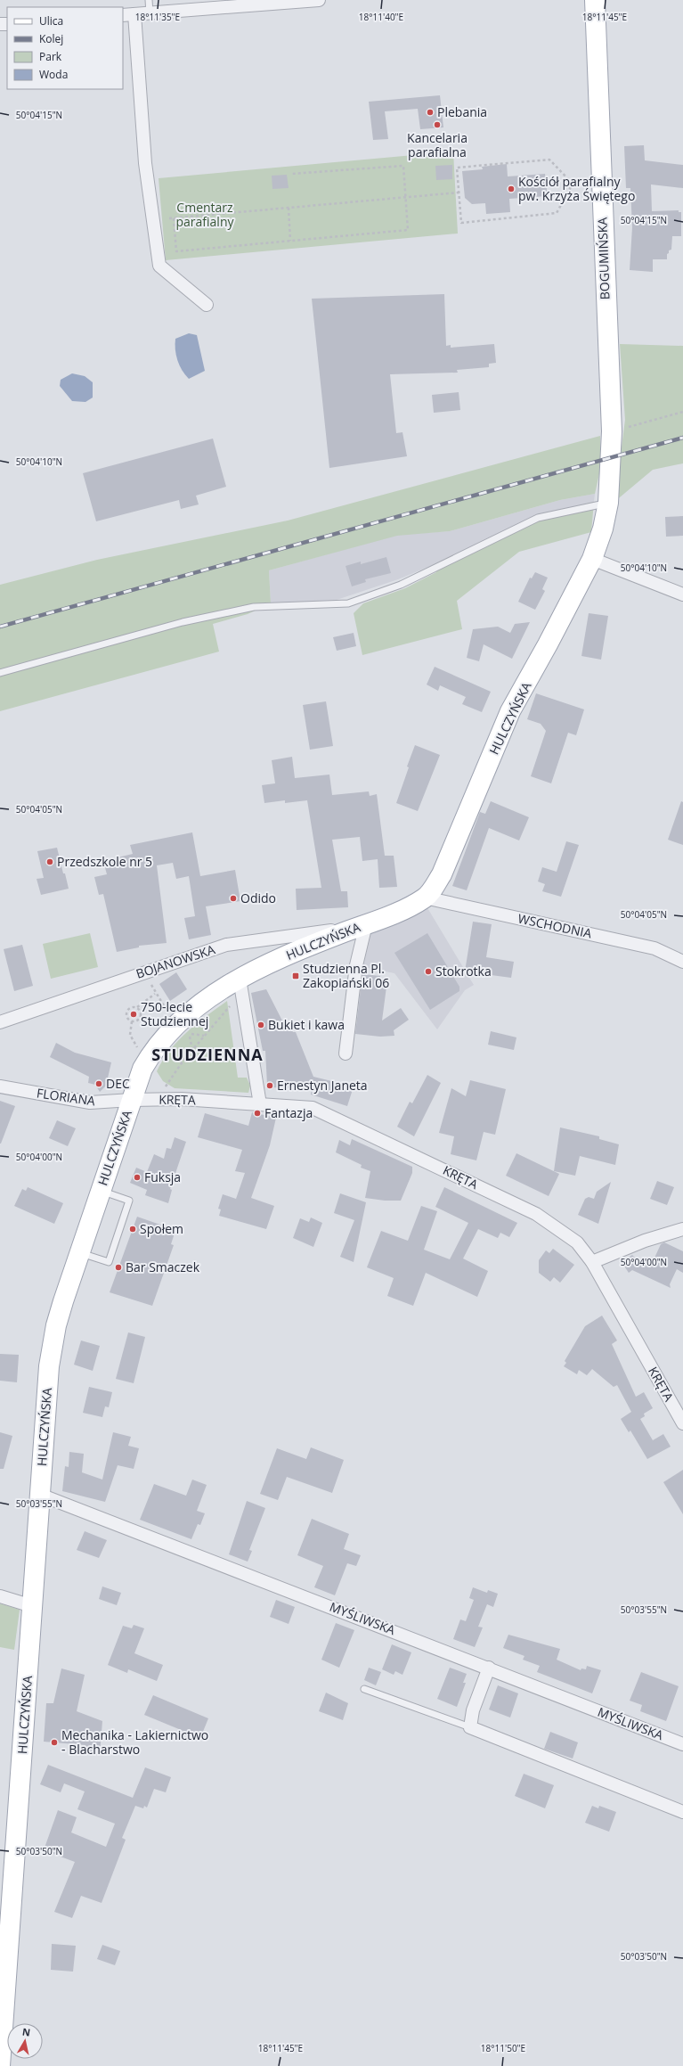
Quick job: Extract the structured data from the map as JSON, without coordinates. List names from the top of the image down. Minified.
{"streets":{"main road":["BOGUMIŃSKA","HULCZYŃSKA"],"street":["WSCHODNIA","BOJANOWSKA","FLORIANA","KRĘTA","MYŚLIWSKA"]},"crossings":[["BOGUMIŃSKA","HULCZYŃSKA"],["HULCZYŃSKA","WSCHODNIA"],["HULCZYŃSKA","BOJANOWSKA"],["HULCZYŃSKA","FLORIANA"],["HULCZYŃSKA","KRĘTA"],["HULCZYŃSKA","MYŚLIWSKA"],["FLORIANA","KRĘTA"]],"districts":["STUDZIENNA"],"parks":["Cmentarz parafialny"],"places":{"other":["Plebania","Kancelaria parafialna","Kościół parafialny pw. Krzyża Świętego","Przedszkole nr 5","Odido","Stokrotka","750-lecie Studziennej","Bukiet i kawa","DEC","Ernestyn Janeta","Fantazja","Fuksja","Społem","Bar Smaczek","Mechanika - Lakiernictwo - Blacharstwo"],"transit":["Studzienna Pl. Zakopiański 06"]},"legend":["Ulica","Kolej","Park","Woda"],"north":"top","coordinates":["18°11'35\"E","18°11'40\"E","18°11'45\"E","50°04'15\"N","50°04'10\"N","50°04'05\"N","50°04'00\"N","50°03'55\"N","50°03'50\"N","18°11'50\"E"]}
